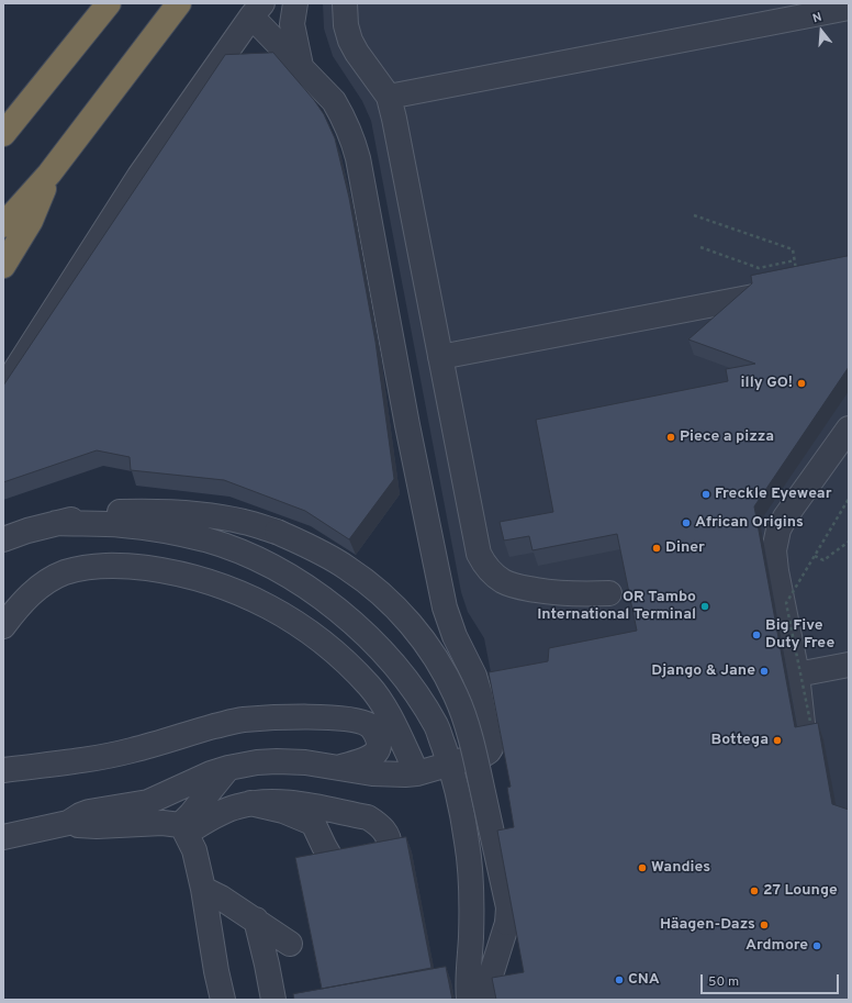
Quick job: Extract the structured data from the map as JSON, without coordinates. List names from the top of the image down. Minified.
{"places":["illy GO!","Piece a pizza","Freckle Eyewear","African Origins","Diner","OR Tambo International Terminal","Big Five Duty Free","Django & Jane","Bottega","Wandies","27 Lounge","Häagen-Dazs","Ardmore","CNA"],"scale_bar":"50 m","north":"top"}
